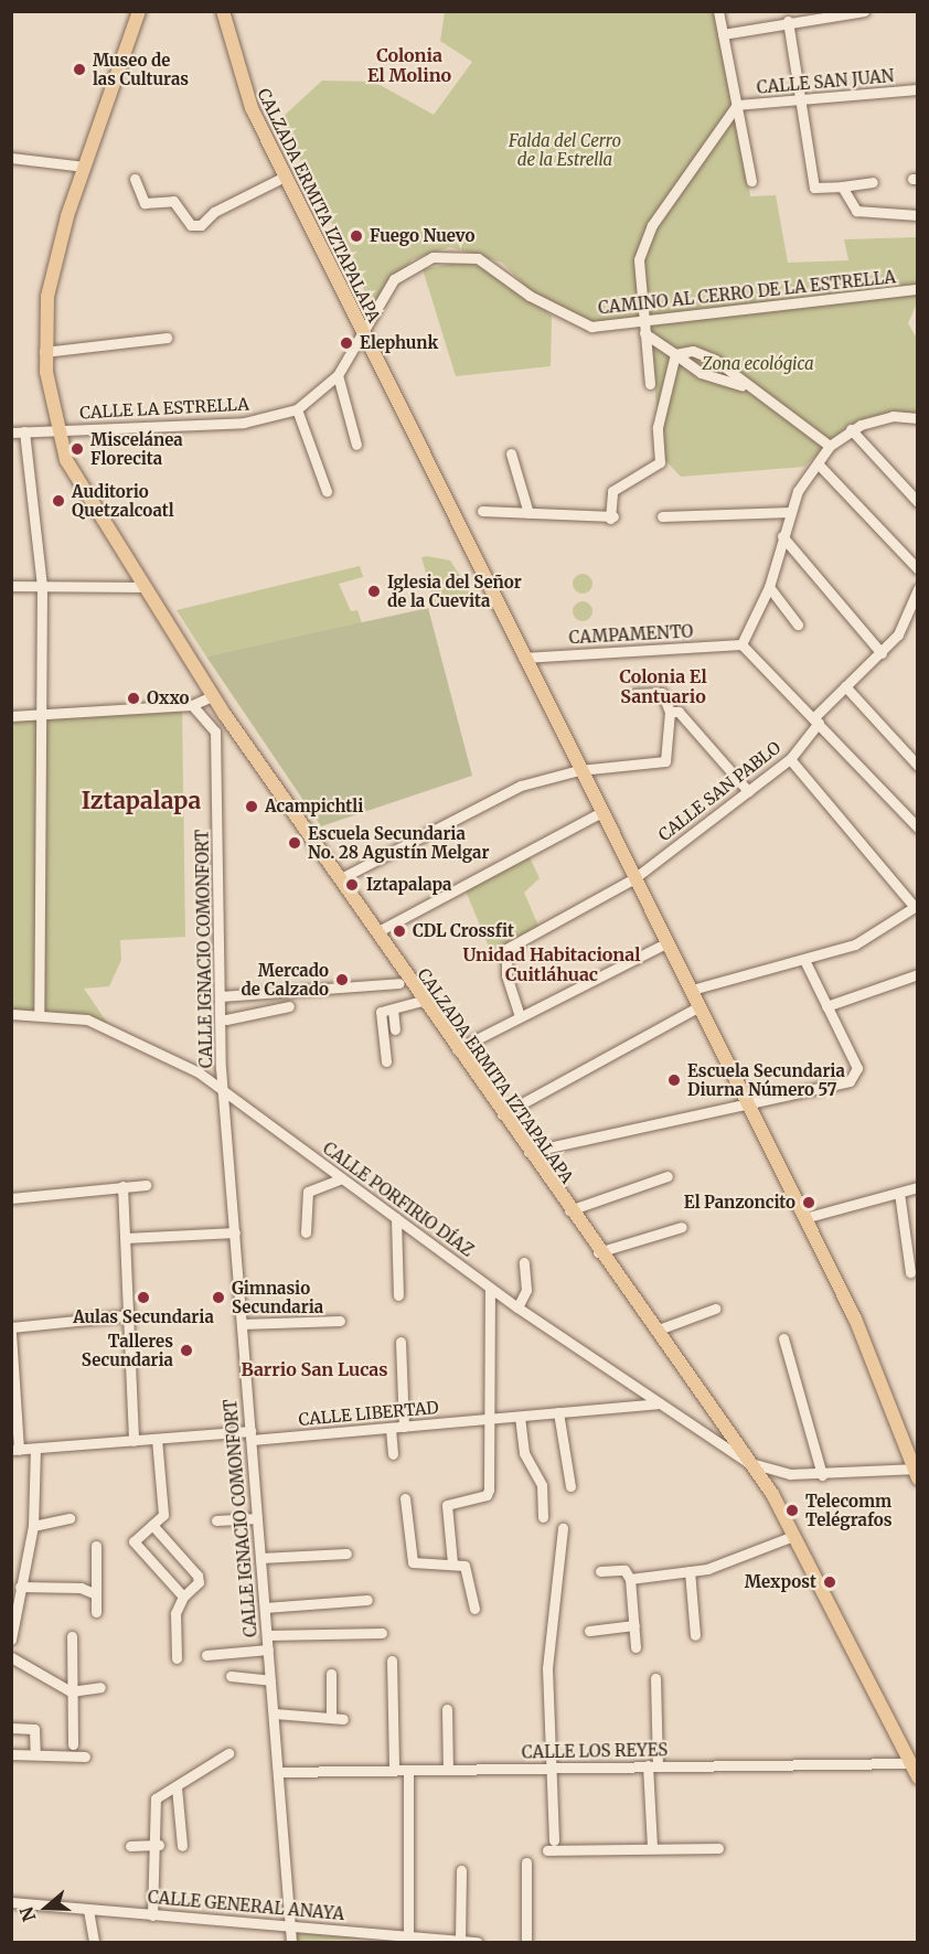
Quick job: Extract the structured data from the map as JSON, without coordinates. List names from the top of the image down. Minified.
{"streets":{"main road":["CALZADA ERMITA IZTAPALAPA"],"street":["CALLE SAN JUAN","CAMINO AL CERRO DE LA ESTRELLA","CALLE LA ESTRELLA","CAMPAMENTO","CALLE SAN PABLO","CALLE IGNACIO COMONFORT","CALLE PORFIRIO DÍAZ","CALLE LIBERTAD","CALLE LOS REYES","CALLE GENERAL ANAYA"]},"crossings":[["CALZADA ERMITA IZTAPALAPA","CAMINO AL CERRO DE LA ESTRELLA"],["CALZADA ERMITA IZTAPALAPA","CALLE LA ESTRELLA"],["CALZADA ERMITA IZTAPALAPA","CAMPAMENTO"],["CALZADA ERMITA IZTAPALAPA","CALLE SAN PABLO"],["CALZADA ERMITA IZTAPALAPA","CALLE IGNACIO COMONFORT"],["CALZADA ERMITA IZTAPALAPA","CALLE PORFIRIO DÍAZ"],["CALZADA ERMITA IZTAPALAPA","CALLE LOS REYES"],["CAMINO AL CERRO DE LA ESTRELLA","CALLE LA ESTRELLA"],["CALLE IGNACIO COMONFORT","CALLE PORFIRIO DÍAZ"],["CALLE IGNACIO COMONFORT","CALLE LIBERTAD"],["CALLE IGNACIO COMONFORT","CALLE LOS REYES"],["CALLE IGNACIO COMONFORT","CALLE GENERAL ANAYA"],["CALLE PORFIRIO DÍAZ","CALLE LIBERTAD"]],"districts":["Colonia El Molino","Colonia El Santuario","Iztapalapa","Unidad Habitacional Cuitláhuac","Barrio San Lucas"],"parks":["Falda del Cerro de la Estrella","Zona ecológica"],"places":["Museo de las Culturas","Fuego Nuevo","Elephunk","Miscelánea Florecita","Auditorio Quetzalcoatl","Iglesia del Señor de la Cuevita","Oxxo","Acampichtli","Escuela Secundaria No. 28 Agustín Melgar","Iztapalapa","CDL Crossfit","Mercado de Calzado","Escuela Secundaria Diurna Número 57","El Panzoncito","Aulas Secundaria","Gimnasio Secundaria","Talleres Secundaria","Telecomm Telégrafos","Mexpost"],"north":"left"}
